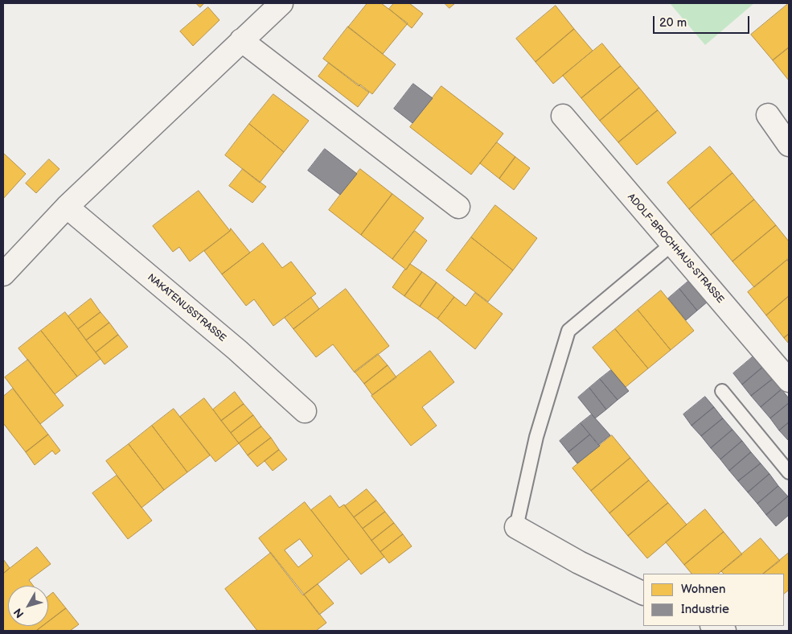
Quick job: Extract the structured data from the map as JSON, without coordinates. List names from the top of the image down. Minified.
{"streets":{"street":["ADOLF-BROCHHAUS-STRASSE","NAKATENUSSTRASSE"]},"legend":["Wohnen","Industrie"],"scale_bar":"20 m","north":"bottom left"}
